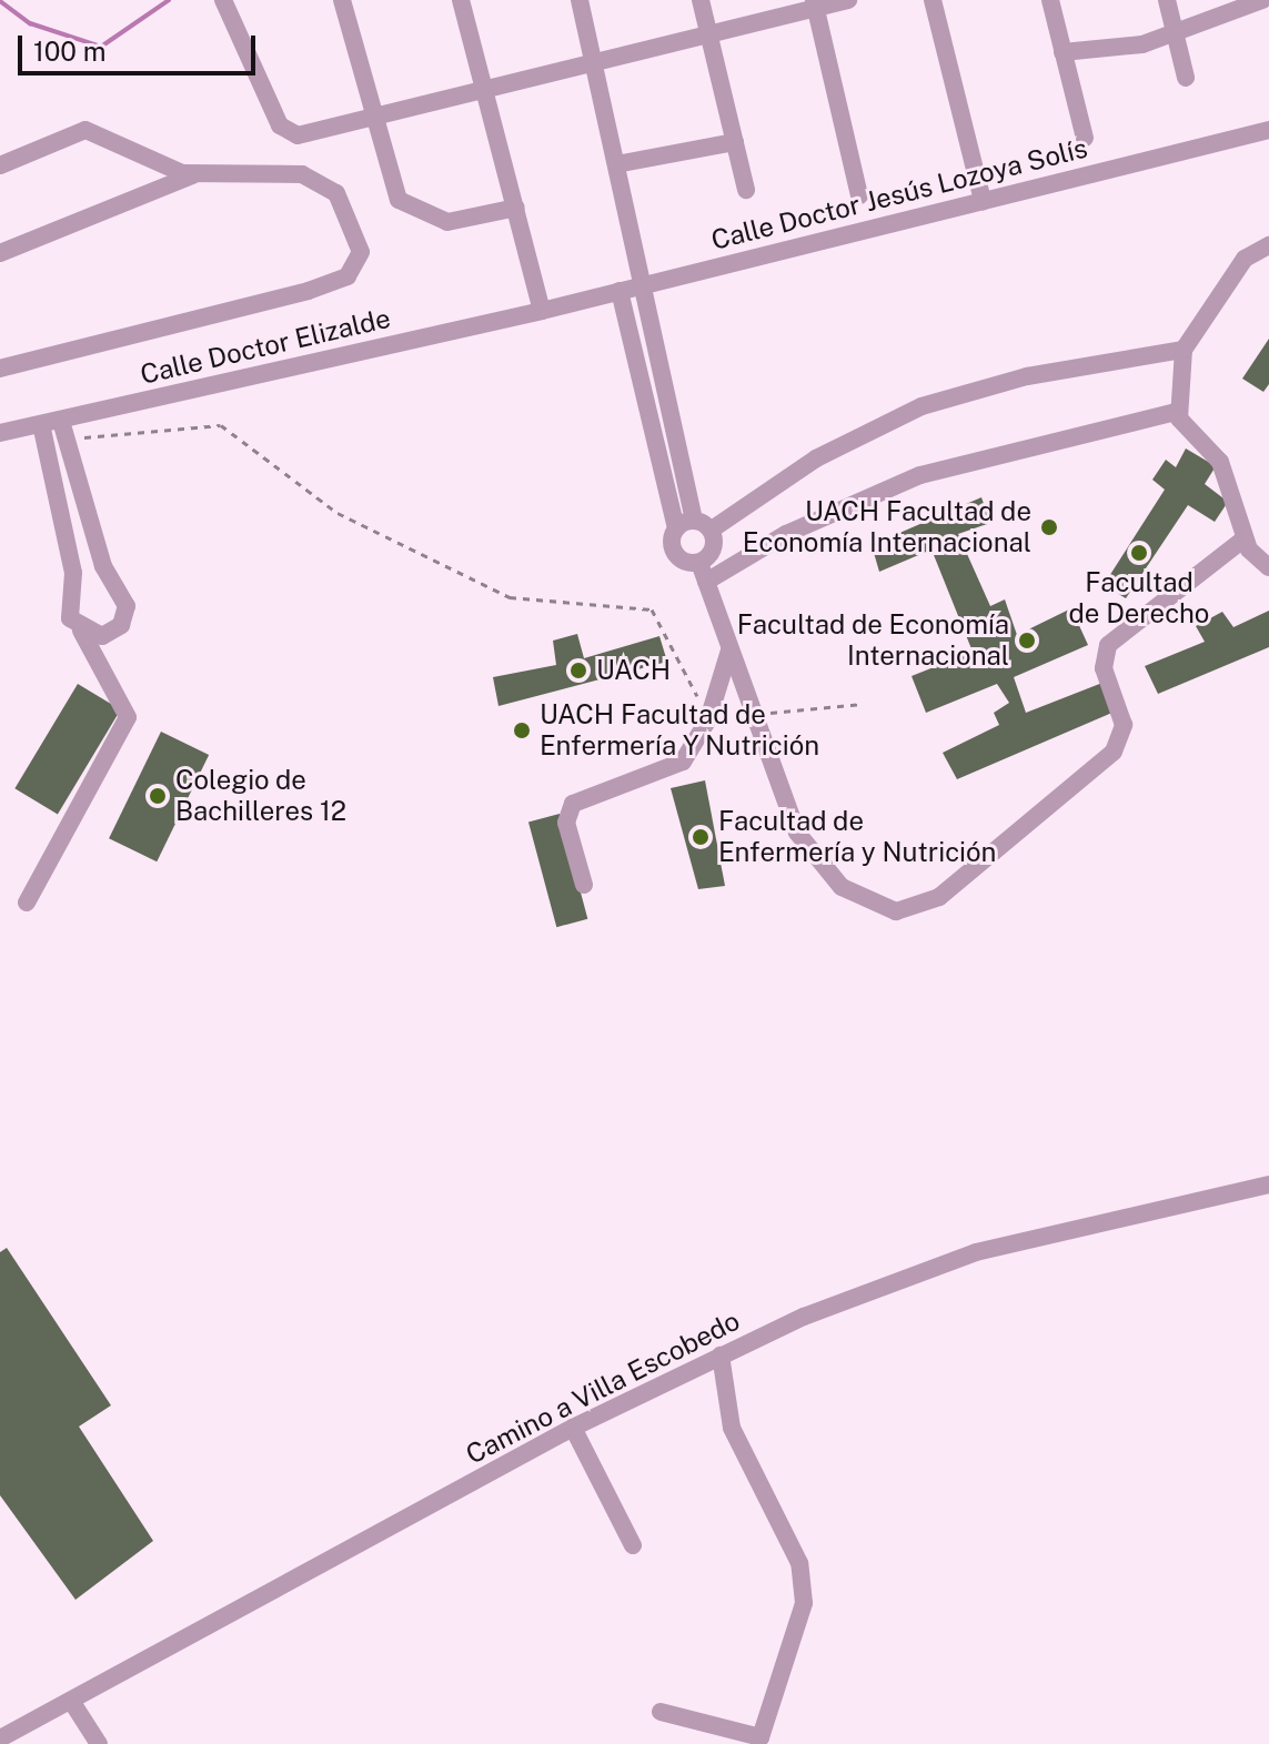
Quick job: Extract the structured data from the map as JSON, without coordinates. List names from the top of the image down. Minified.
{"streets":{"street":["Calle Doctor Jesús Lozoya Solís","Calle Doctor Elizalde","Camino a Villa Escobedo"]},"crossings":[["Calle Doctor Jesús Lozoya Solís","Calle Doctor Elizalde"]],"places":["UACH Facultad de Economía Internacional","Facultad de Derecho","Facultad de Economía Internacional","UACH","UACH Facultad de Enfermería Y Nutrición","Colegio de Bachilleres 12","Facultad de Enfermería y Nutrición"],"scale_bar":"100 m"}
